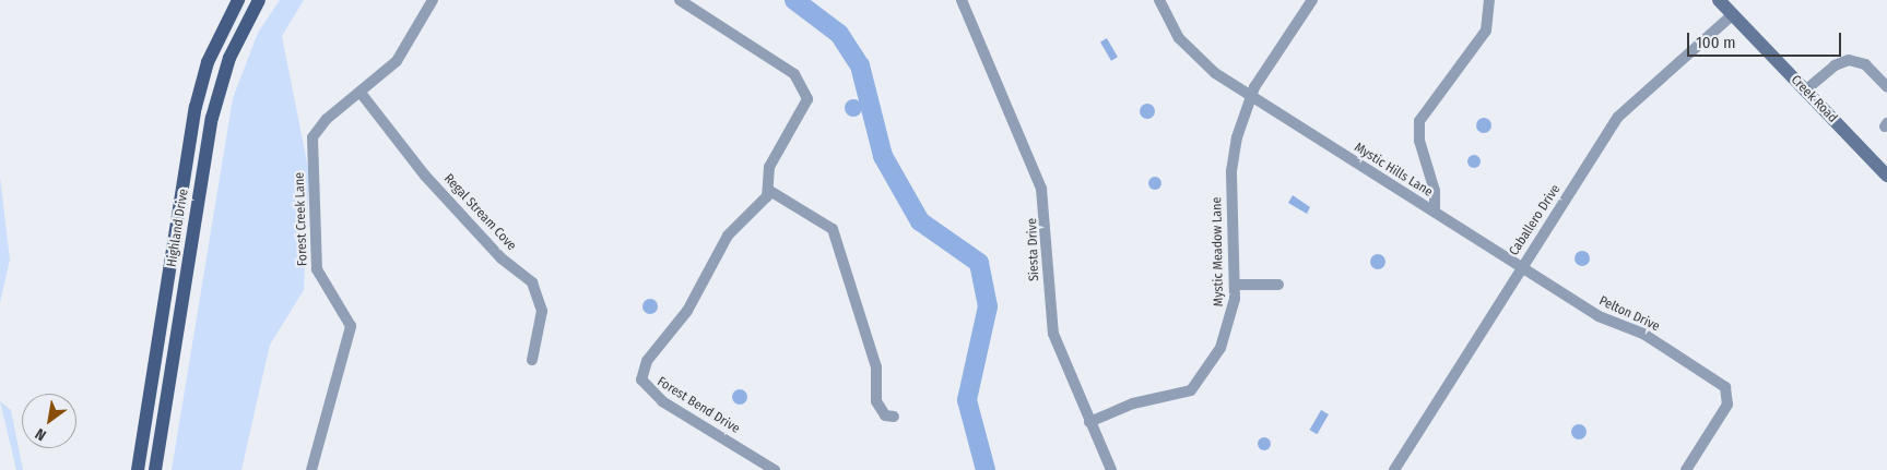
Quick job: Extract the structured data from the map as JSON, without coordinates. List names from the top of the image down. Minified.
{"streets":{"main road":["Highland Drive"],"street":["Creek Road","Mystic Hills Lane","Regal Stream Cove","Forest Creek Lane","Caballero Drive","Siesta Drive","Mystic Meadow Lane","Pelton Drive","Forest Bend Drive"]},"crossings":[["Creek Road","Caballero Drive"],["Mystic Hills Lane","Caballero Drive"],["Mystic Hills Lane","Mystic Meadow Lane"],["Mystic Hills Lane","Pelton Drive"],["Regal Stream Cove","Forest Creek Lane"],["Caballero Drive","Pelton Drive"],["Siesta Drive","Mystic Meadow Lane"]],"scale_bar":"100 m","north":"bottom left"}
